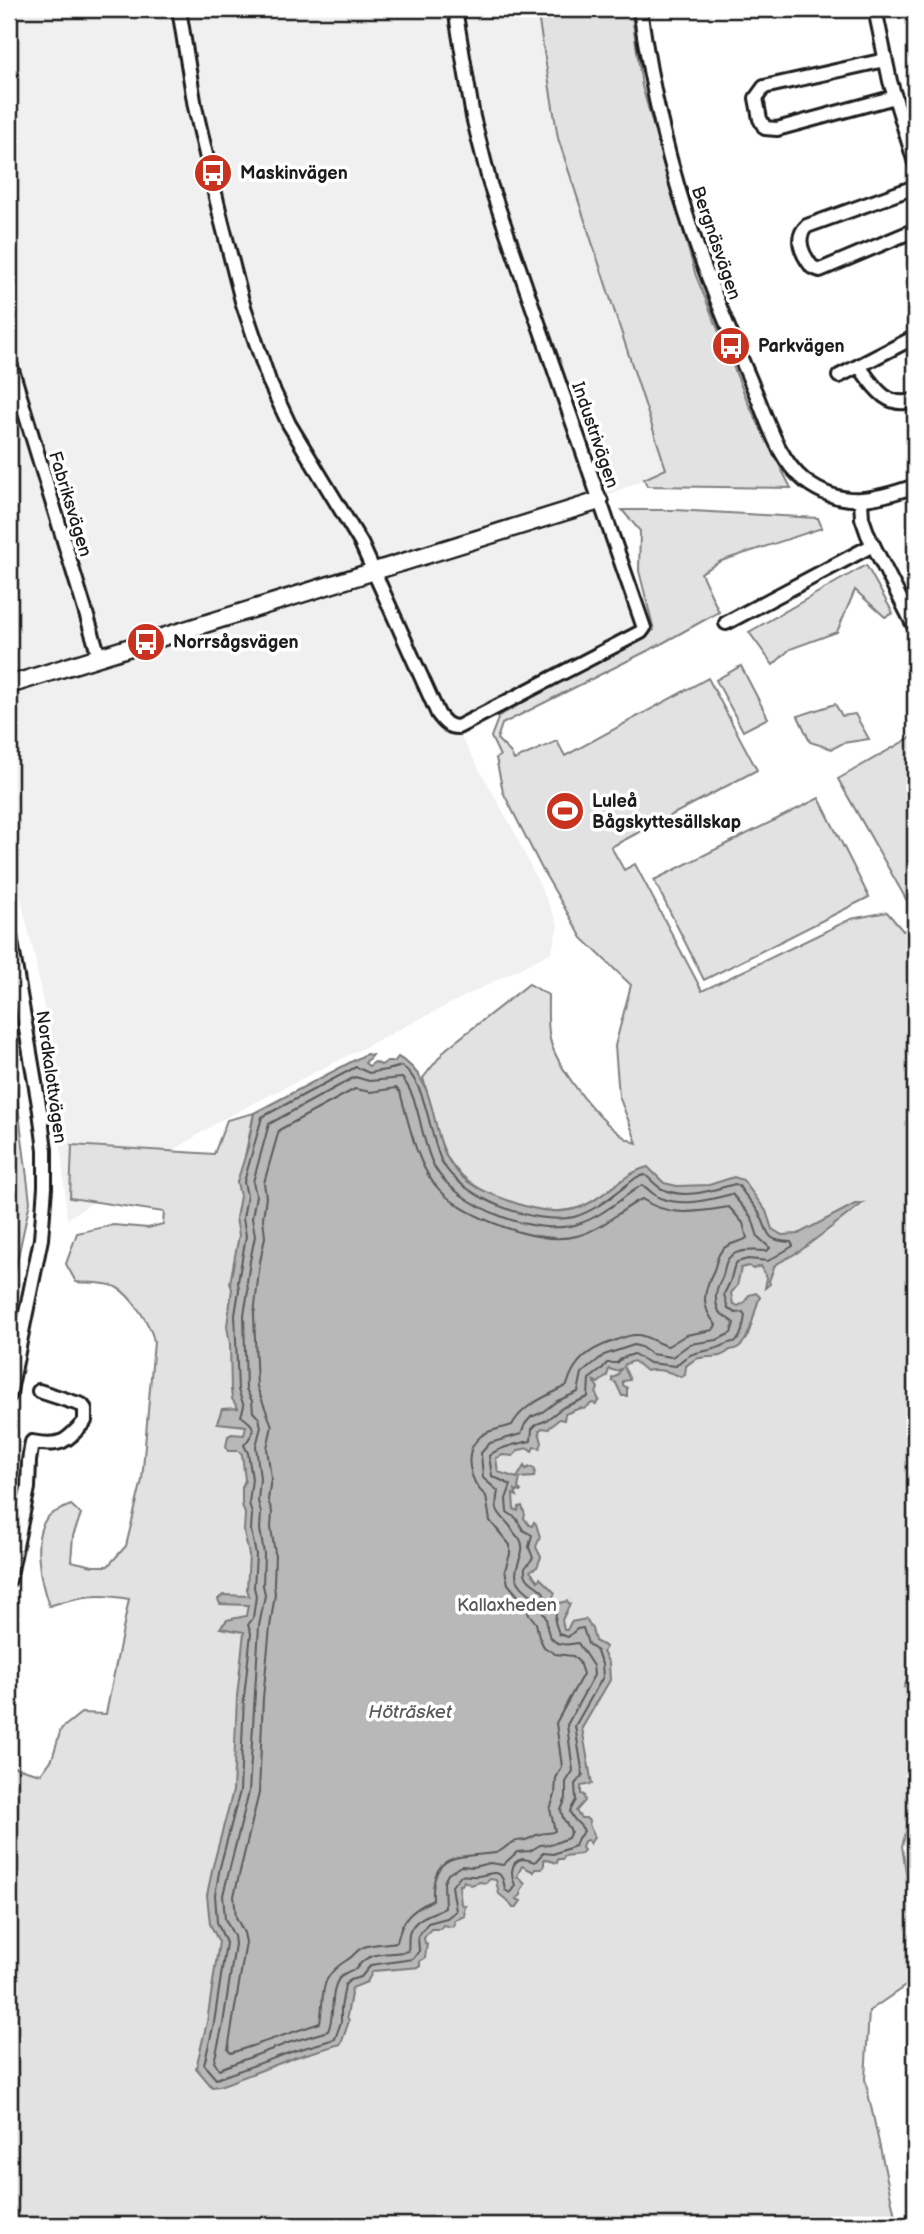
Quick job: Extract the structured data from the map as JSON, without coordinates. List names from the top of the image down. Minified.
{"streets":{"street":["Bergnäsvägen","Industrivägen","Fabriksvägen","Nordkalottvägen"]},"water":["Höträsket"],"parks":["Kallaxheden"],"places":{"bus stop":["Maskinvägen","Parkvägen","Norrsågsvägen"],"sports":["Luleå Bågskyttesällskap"]}}
